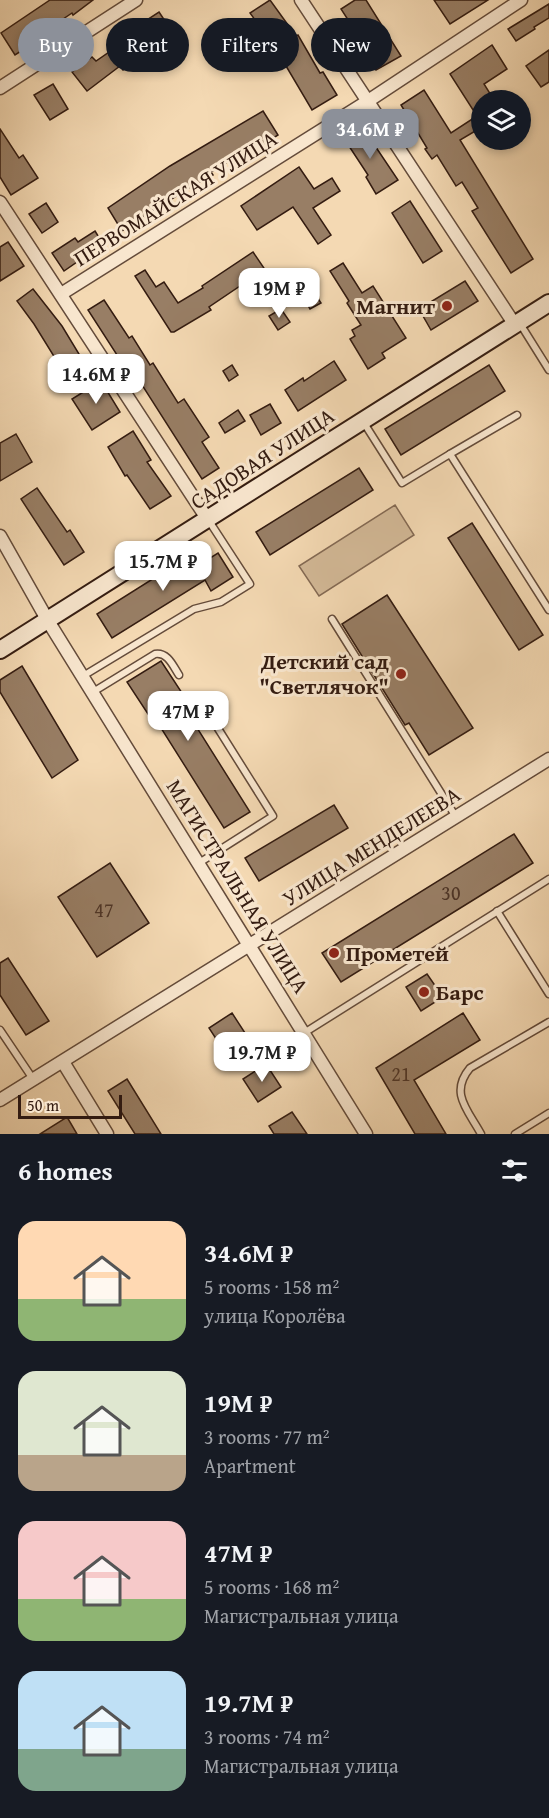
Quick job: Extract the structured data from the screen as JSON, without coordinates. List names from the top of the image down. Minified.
{"streets":{"street":["ПЕРВОМАЙСКАЯ УЛИЦА","САДОВАЯ УЛИЦА","УЛИЦА МЕНДЕЛЕЕВА","МАГИСТРАЛЬНАЯ УЛИЦА"]},"crossings":[["САДОВАЯ УЛИЦА","МАГИСТРАЛЬНАЯ УЛИЦА"],["УЛИЦА МЕНДЕЛЕЕВА","МАГИСТРАЛЬНАЯ УЛИЦА"]],"places":["Магнит","Детский сад \"Светлячок\"","Прометей","Барс"],"house_numbers":["30","47","21"],"scale_bar":"50 m","page":{"chip":["Buy","Rent","Filters","New"],"price":["34.6M ₽","19M ₽","14.6M ₽","15.7M ₽","47M ₽","19.7M ₽"],"scale":"50 m","heading":"6 homes","list":[{"name":"34.6M ₽","note":"5 rooms · 158 m² · улица Королёва"},{"name":"19M ₽","note":"3 rooms · 77 m² · Apartment"},{"name":"47M ₽","note":"5 rooms · 168 m² · Магистральная улица"},{"name":"19.7M ₽","note":"3 rooms · 74 m² · Магистральная улица"}]}}
